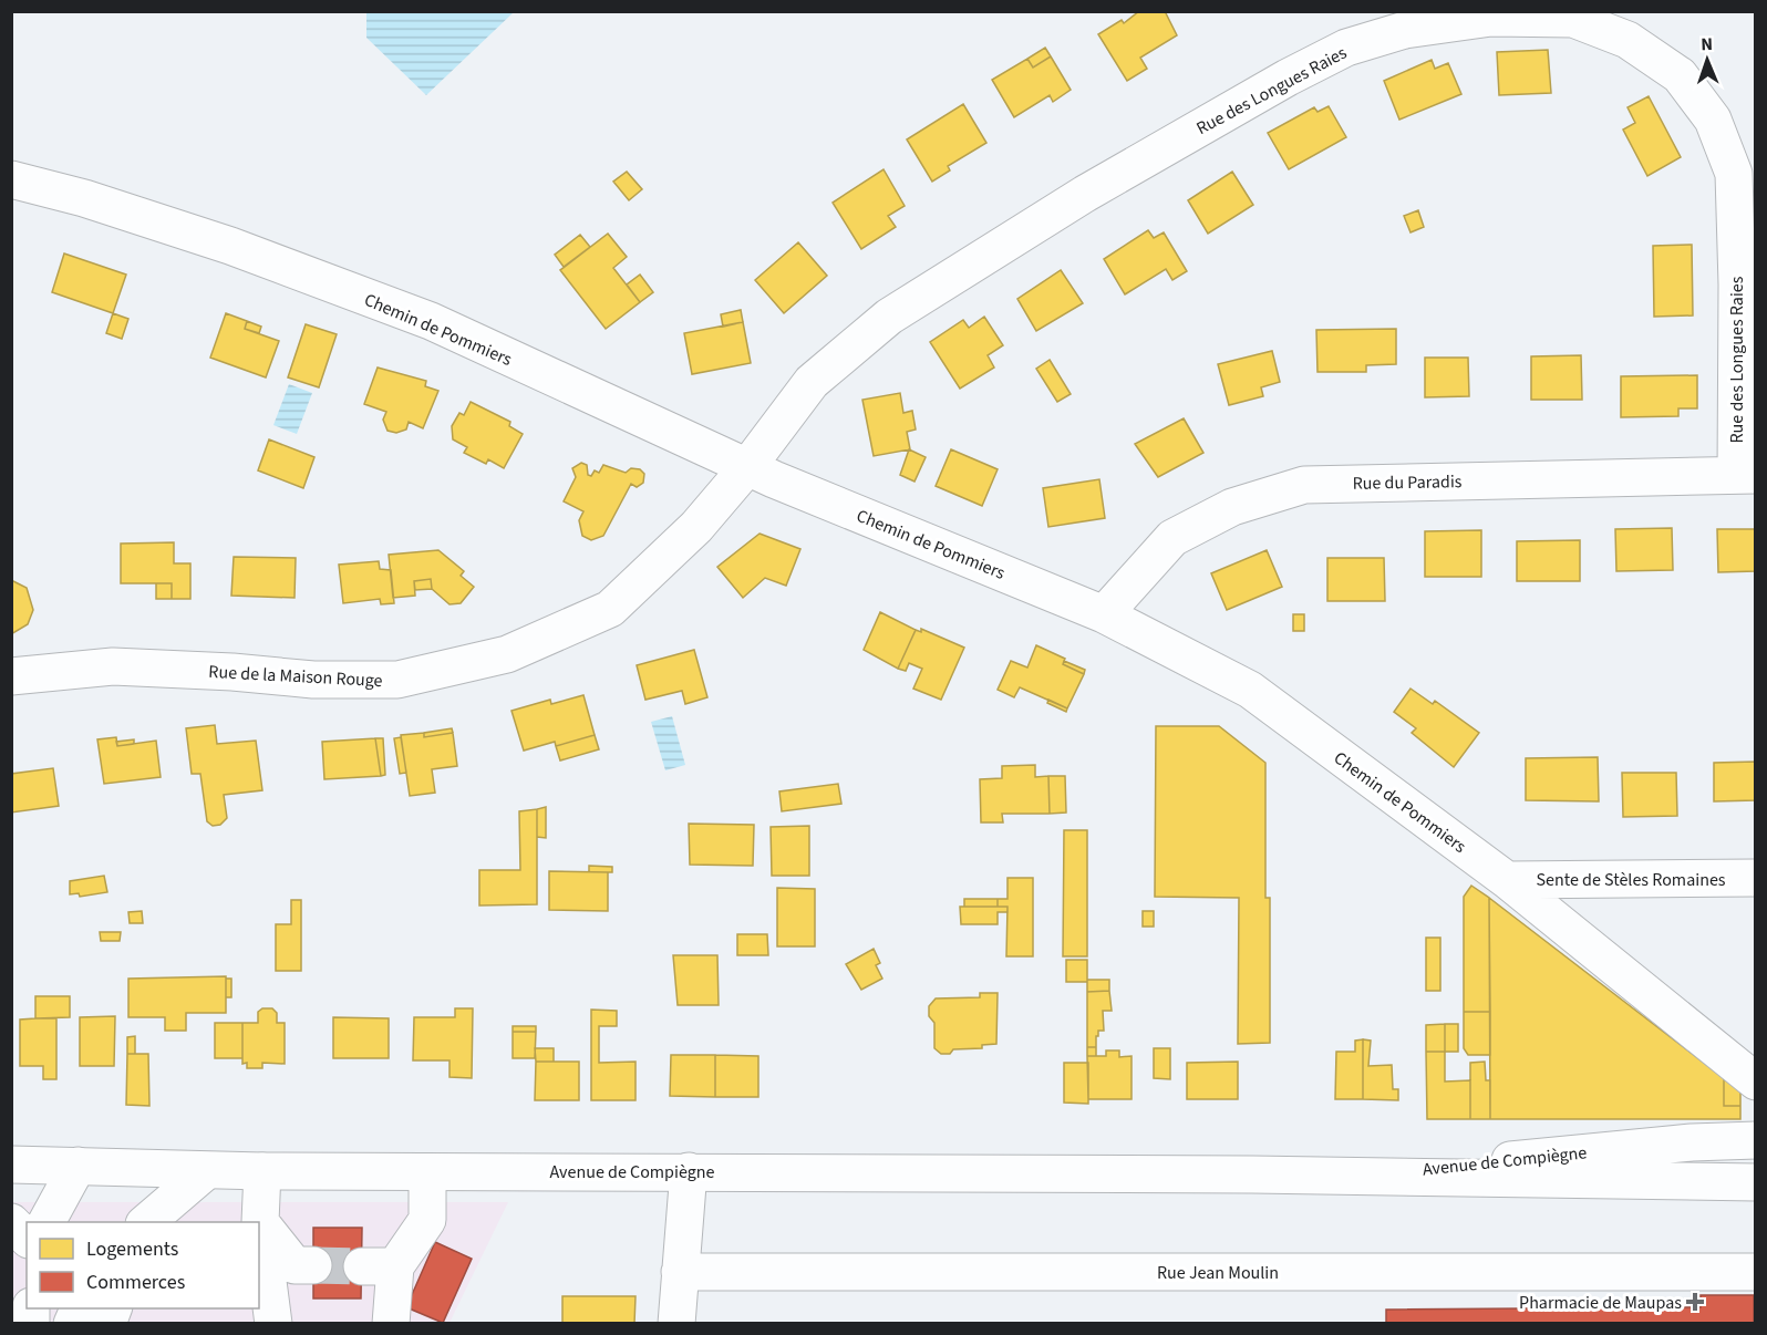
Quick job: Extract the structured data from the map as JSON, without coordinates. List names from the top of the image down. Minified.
{"streets":{"street":["Rue des Longues Raies","Chemin de Pommiers","Rue du Paradis","Rue de la Maison Rouge","Sente de Stèles Romaines","Avenue de Compiègne","Rue Jean Moulin"]},"crossings":[["Rue des Longues Raies","Chemin de Pommiers"],["Rue des Longues Raies","Rue du Paradis"],["Rue des Longues Raies","Rue de la Maison Rouge"],["Chemin de Pommiers","Rue du Paradis"],["Chemin de Pommiers","Rue de la Maison Rouge"],["Chemin de Pommiers","Sente de Stèles Romaines"]],"places":{"health":["Pharmacie de Maupas"]},"legend":["Logements","Commerces"],"north":"top"}
